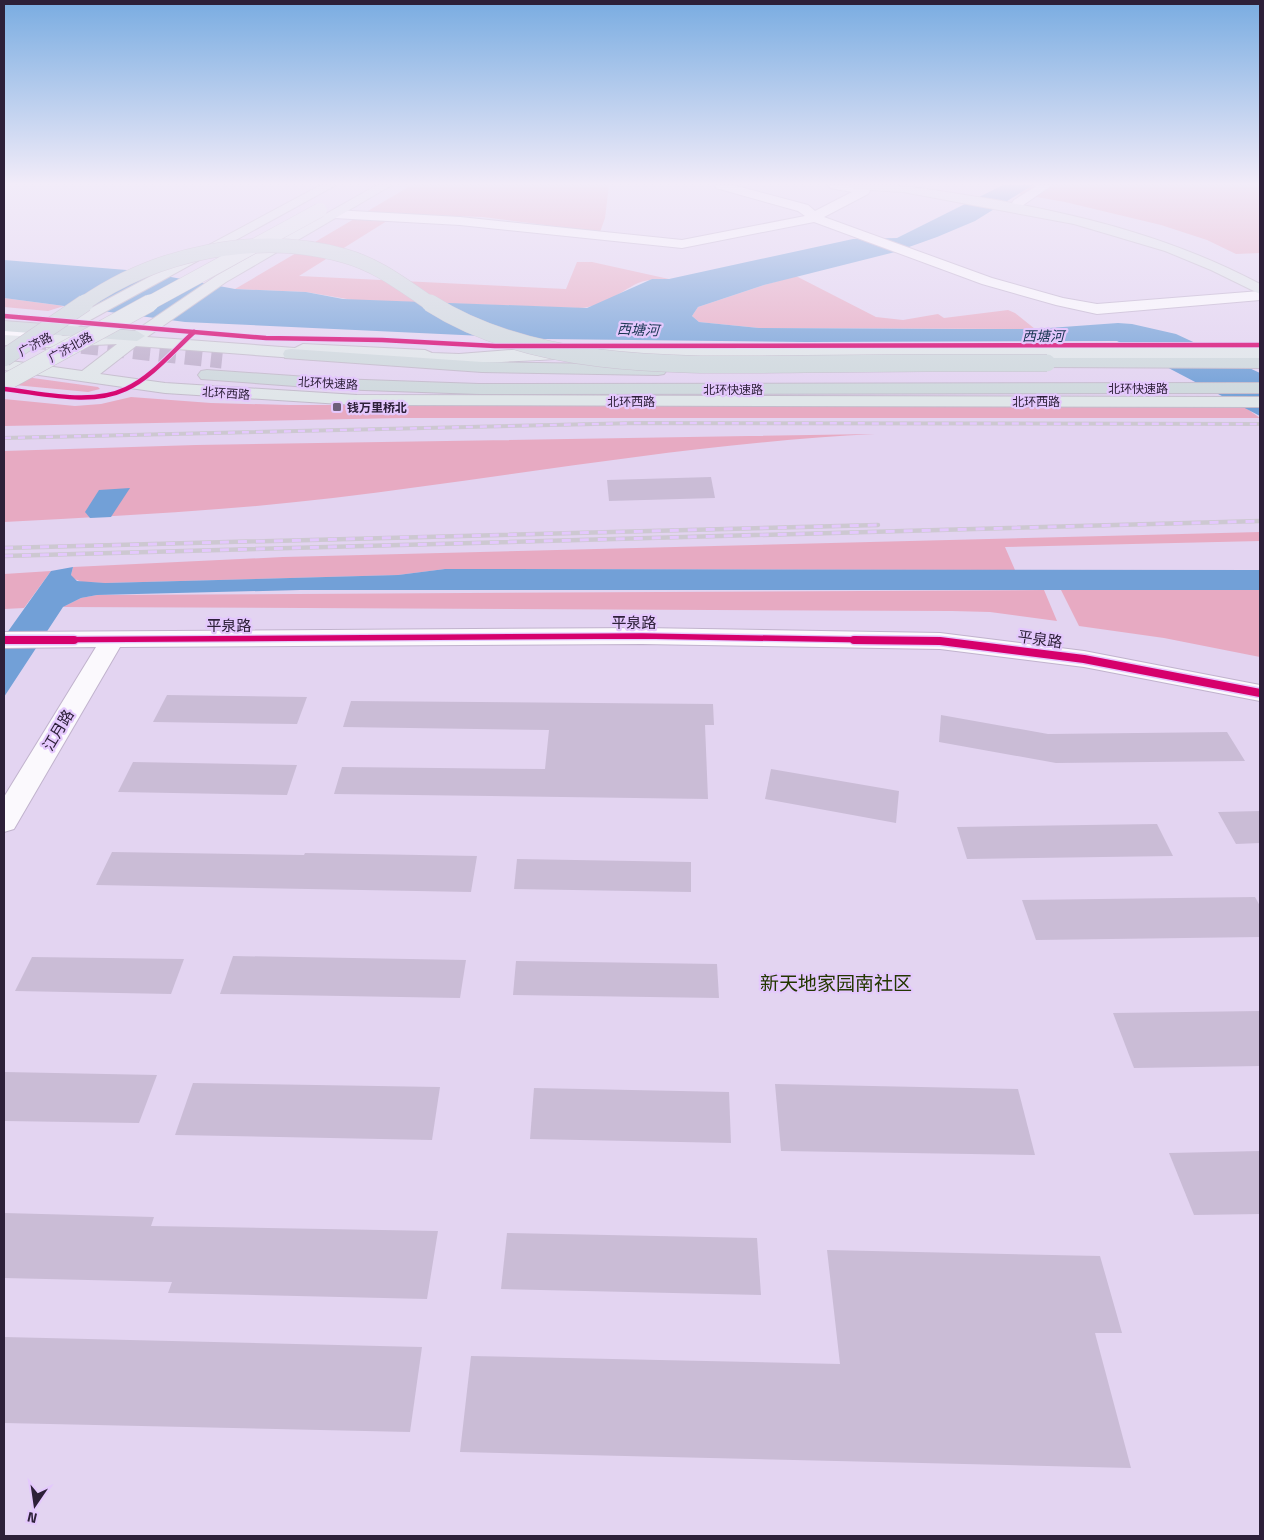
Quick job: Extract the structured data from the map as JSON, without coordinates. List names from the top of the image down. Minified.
{"streets":{"highway":["北环快速路"],"main road":["广济路","广济北路","北环西路"],"street":["平泉路","江月路"]},"crossings":[["广济路","北环西路"],["北环快速路","北环西路"],["平泉路","江月路"]],"districts":["新天地家园南社区"],"water":["西塘河"],"places":{"transit":["钱万里桥北"]},"north":"bottom"}
